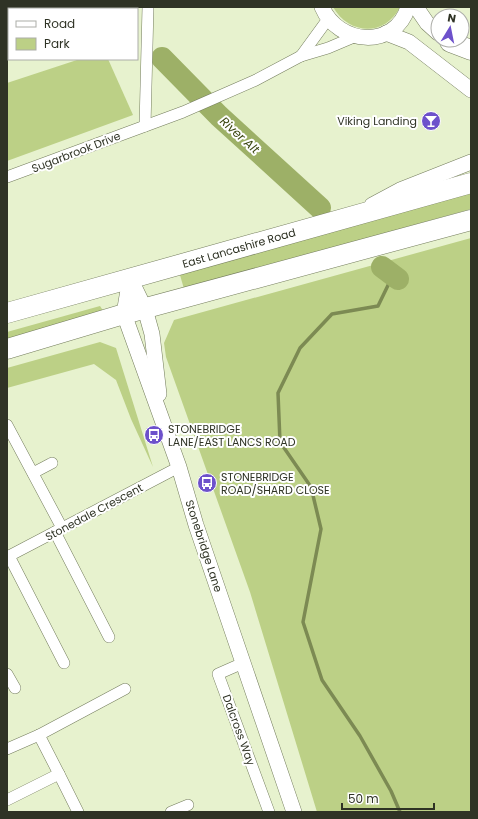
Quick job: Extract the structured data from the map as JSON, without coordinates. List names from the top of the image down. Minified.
{"streets":{"highway":["East Lancashire Road"],"street":["Sugarbrook Drive","Stonedale Crescent","Stonebridge Lane","Dalcross Way"]},"crossings":[["East Lancashire Road","Stonebridge Lane"],["Stonedale Crescent","Stonebridge Lane"],["Stonebridge Lane","Dalcross Way"]],"water":["River Alt"],"places":{"bar":["Viking Landing"],"bus stop":["STONEBRIDGE LANE/EAST LANCS ROAD","STONEBRIDGE ROAD/SHARD CLOSE"]},"legend":["Road","Park"],"scale_bar":"50 m","north":"top"}
